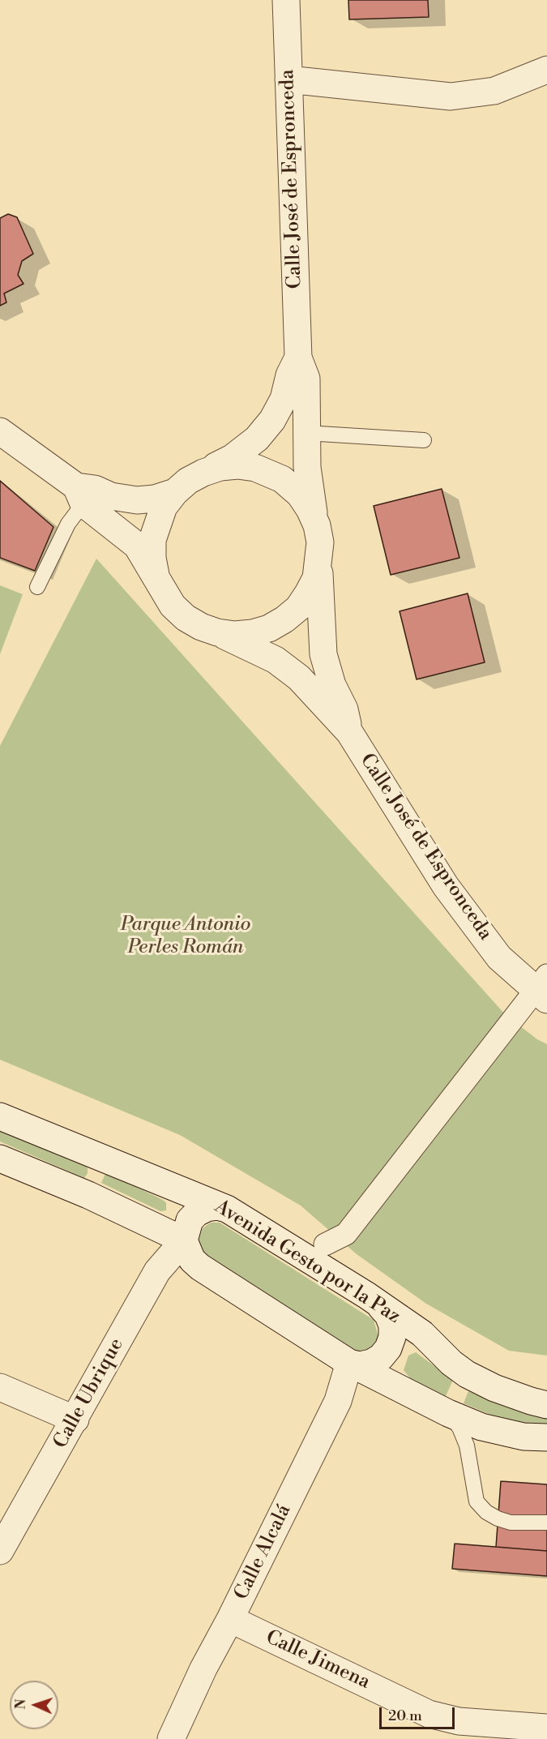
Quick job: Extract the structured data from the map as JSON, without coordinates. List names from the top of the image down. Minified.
{"streets":{"street":["Calle José de Espronceda","Avenida Gesto por la Paz","Calle Ubrique","Calle Alcalá","Calle Jimena"]},"crossings":[["Calle Alcalá","Calle Jimena"]],"parks":["Parque Antonio Perles Román"],"scale_bar":"20 m","north":"left"}
